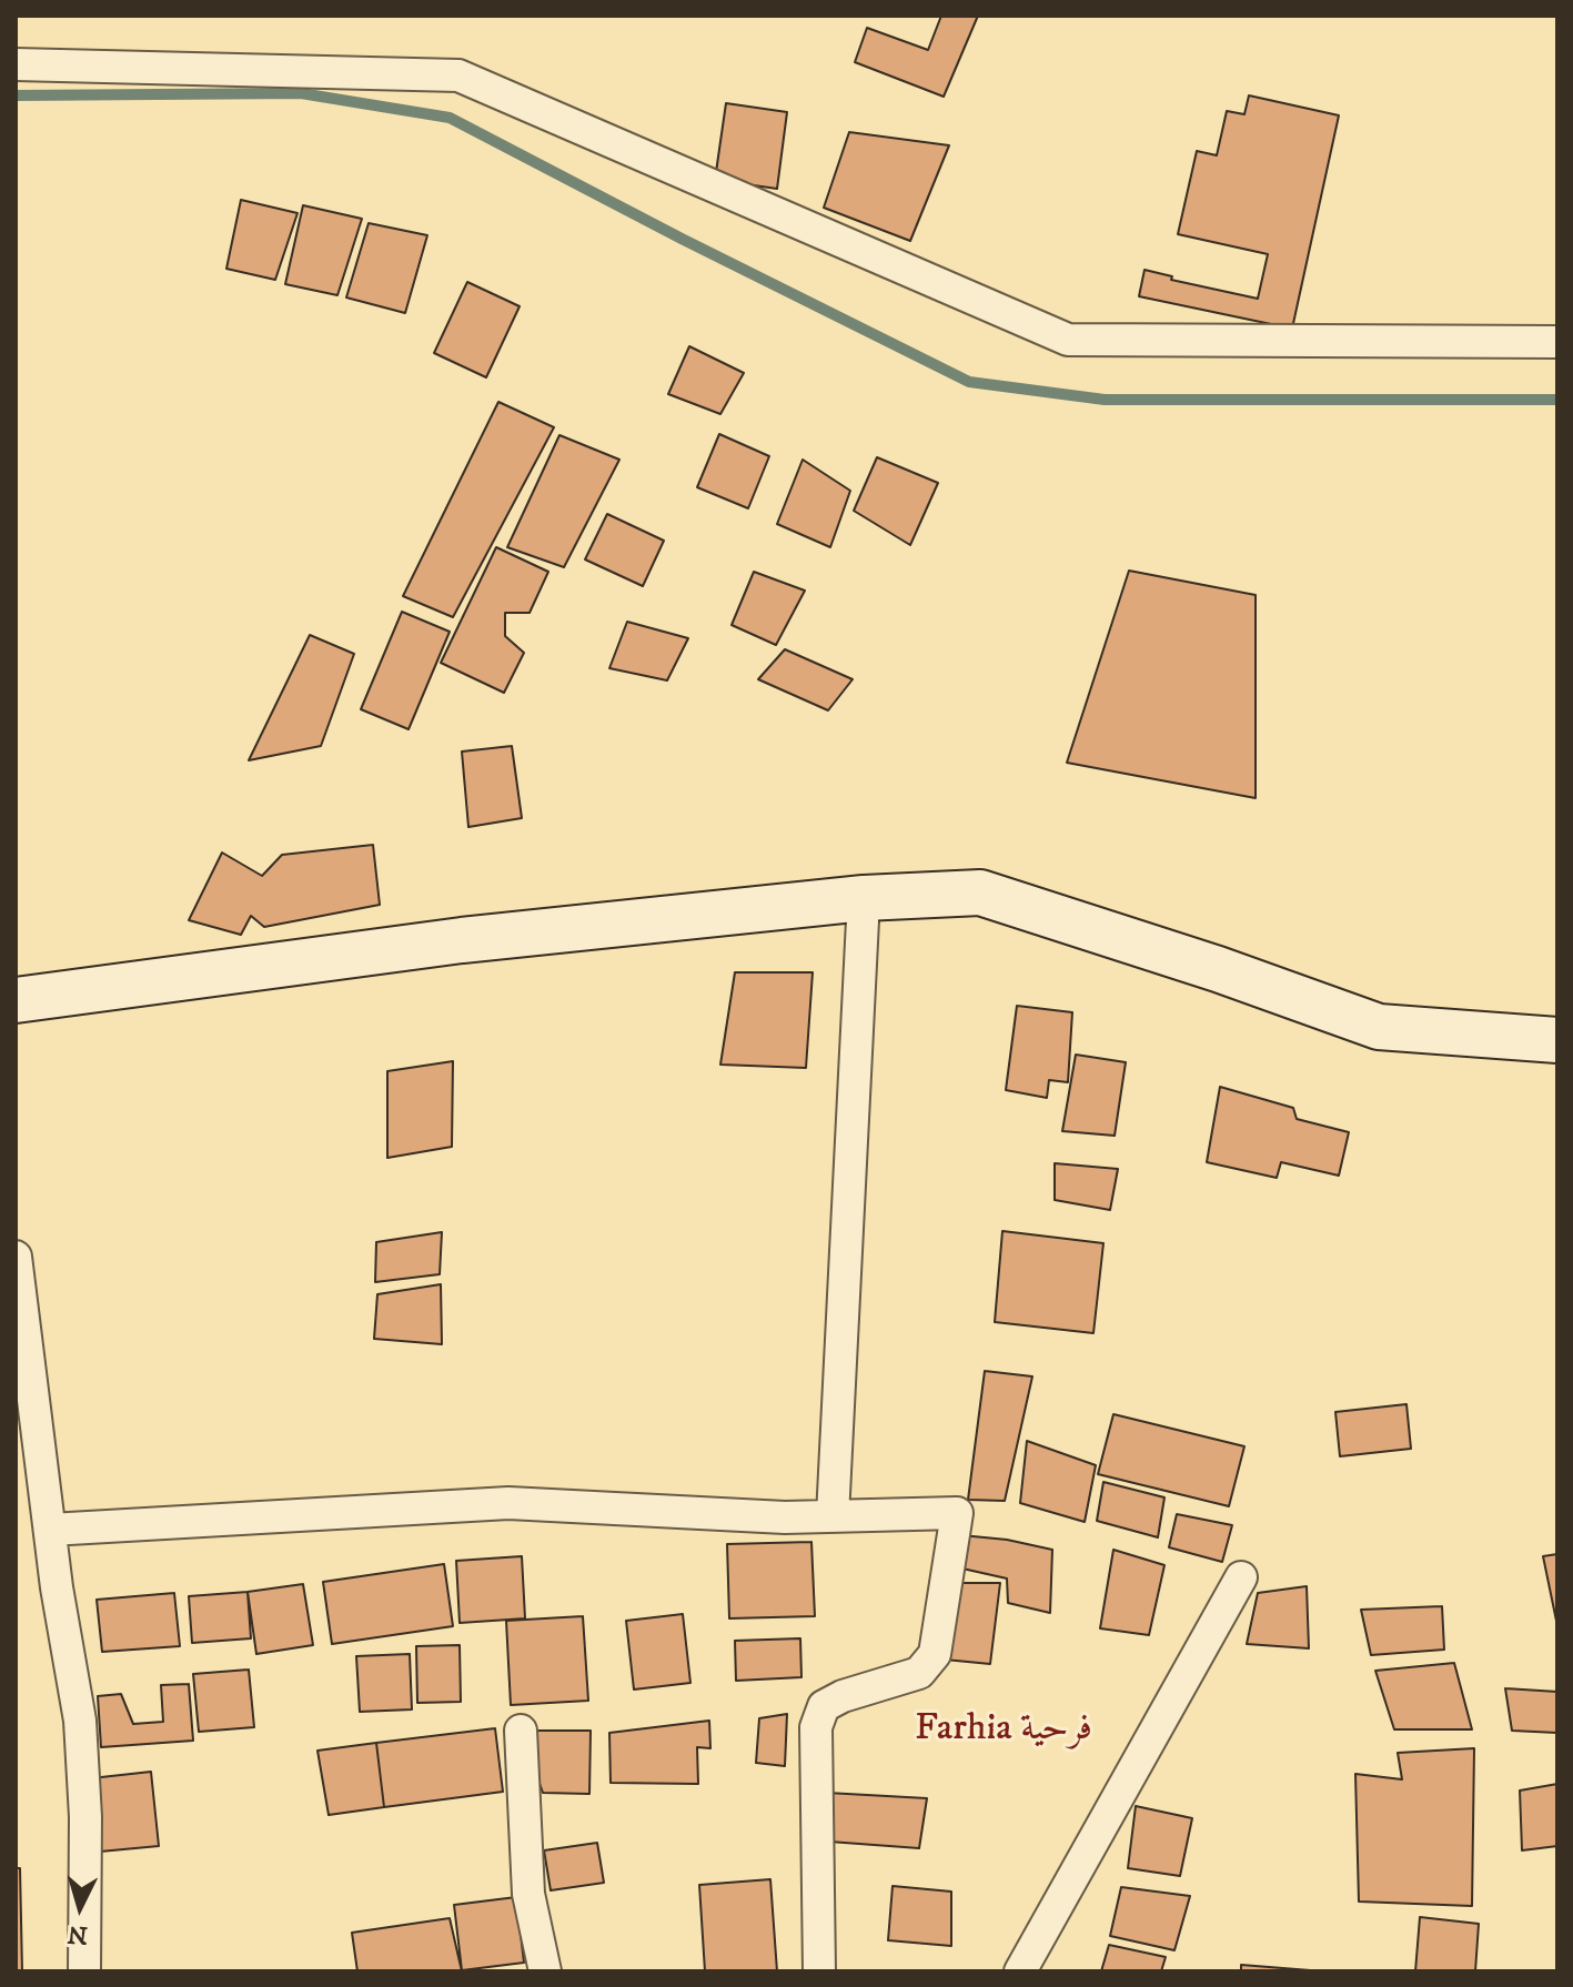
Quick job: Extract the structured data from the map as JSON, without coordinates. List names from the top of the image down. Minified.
{"districts":["Farhia فرحية"],"north":"bottom"}
